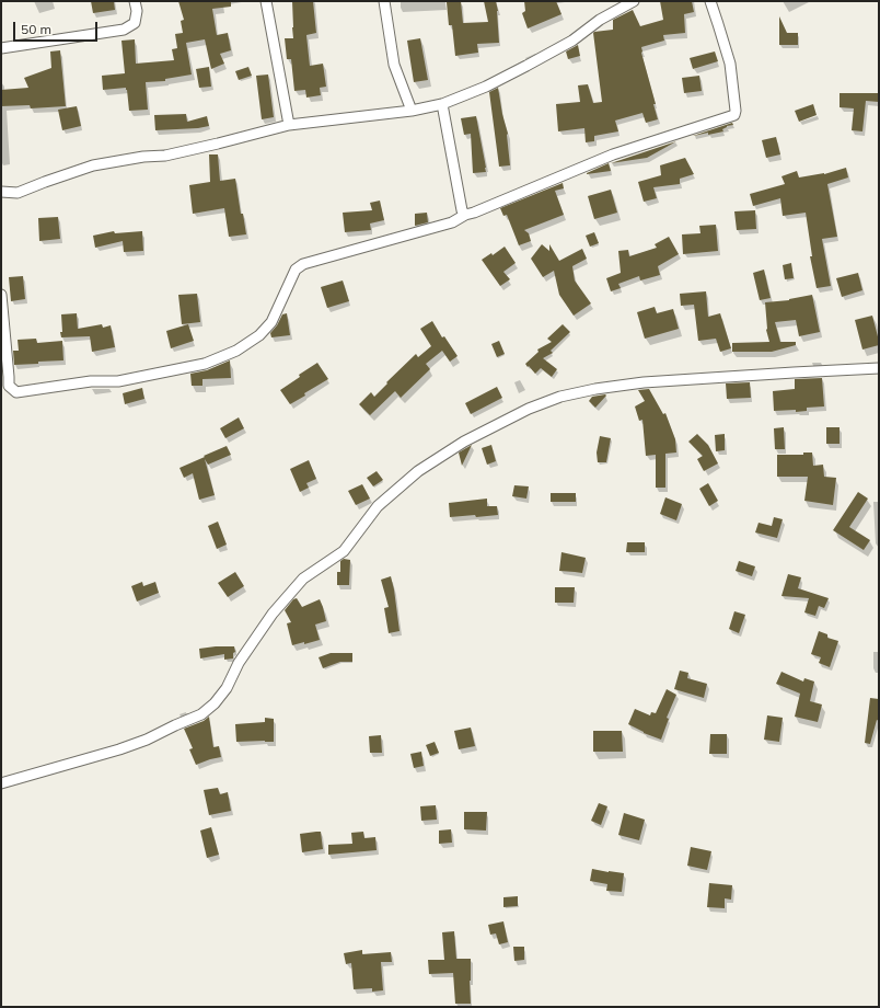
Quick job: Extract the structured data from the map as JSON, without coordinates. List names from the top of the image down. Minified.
{"scale_bar":"50 m"}
